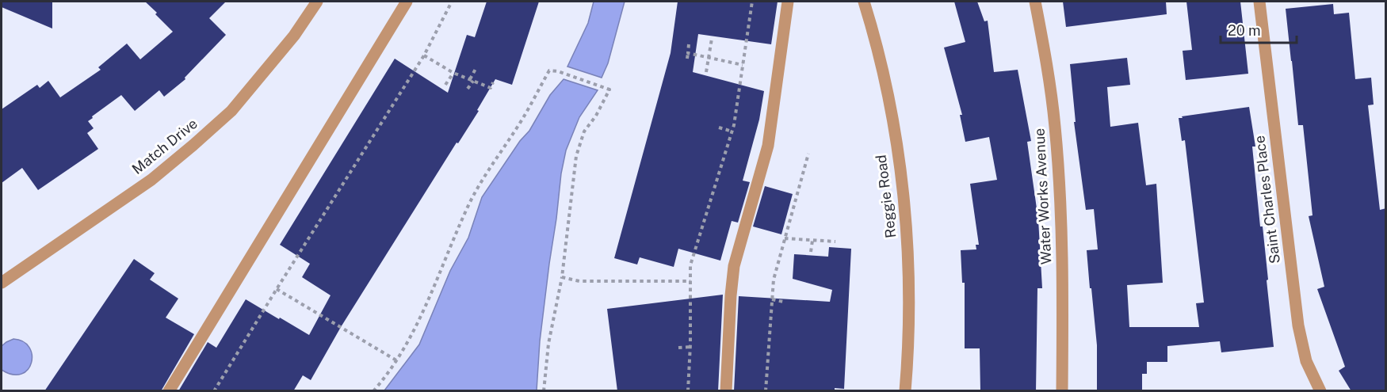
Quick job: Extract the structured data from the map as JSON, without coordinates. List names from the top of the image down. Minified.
{"streets":{"street":["Match Drive","Reggie Road","Water Works Avenue","Saint Charles Place"]},"scale_bar":"20 m"}
